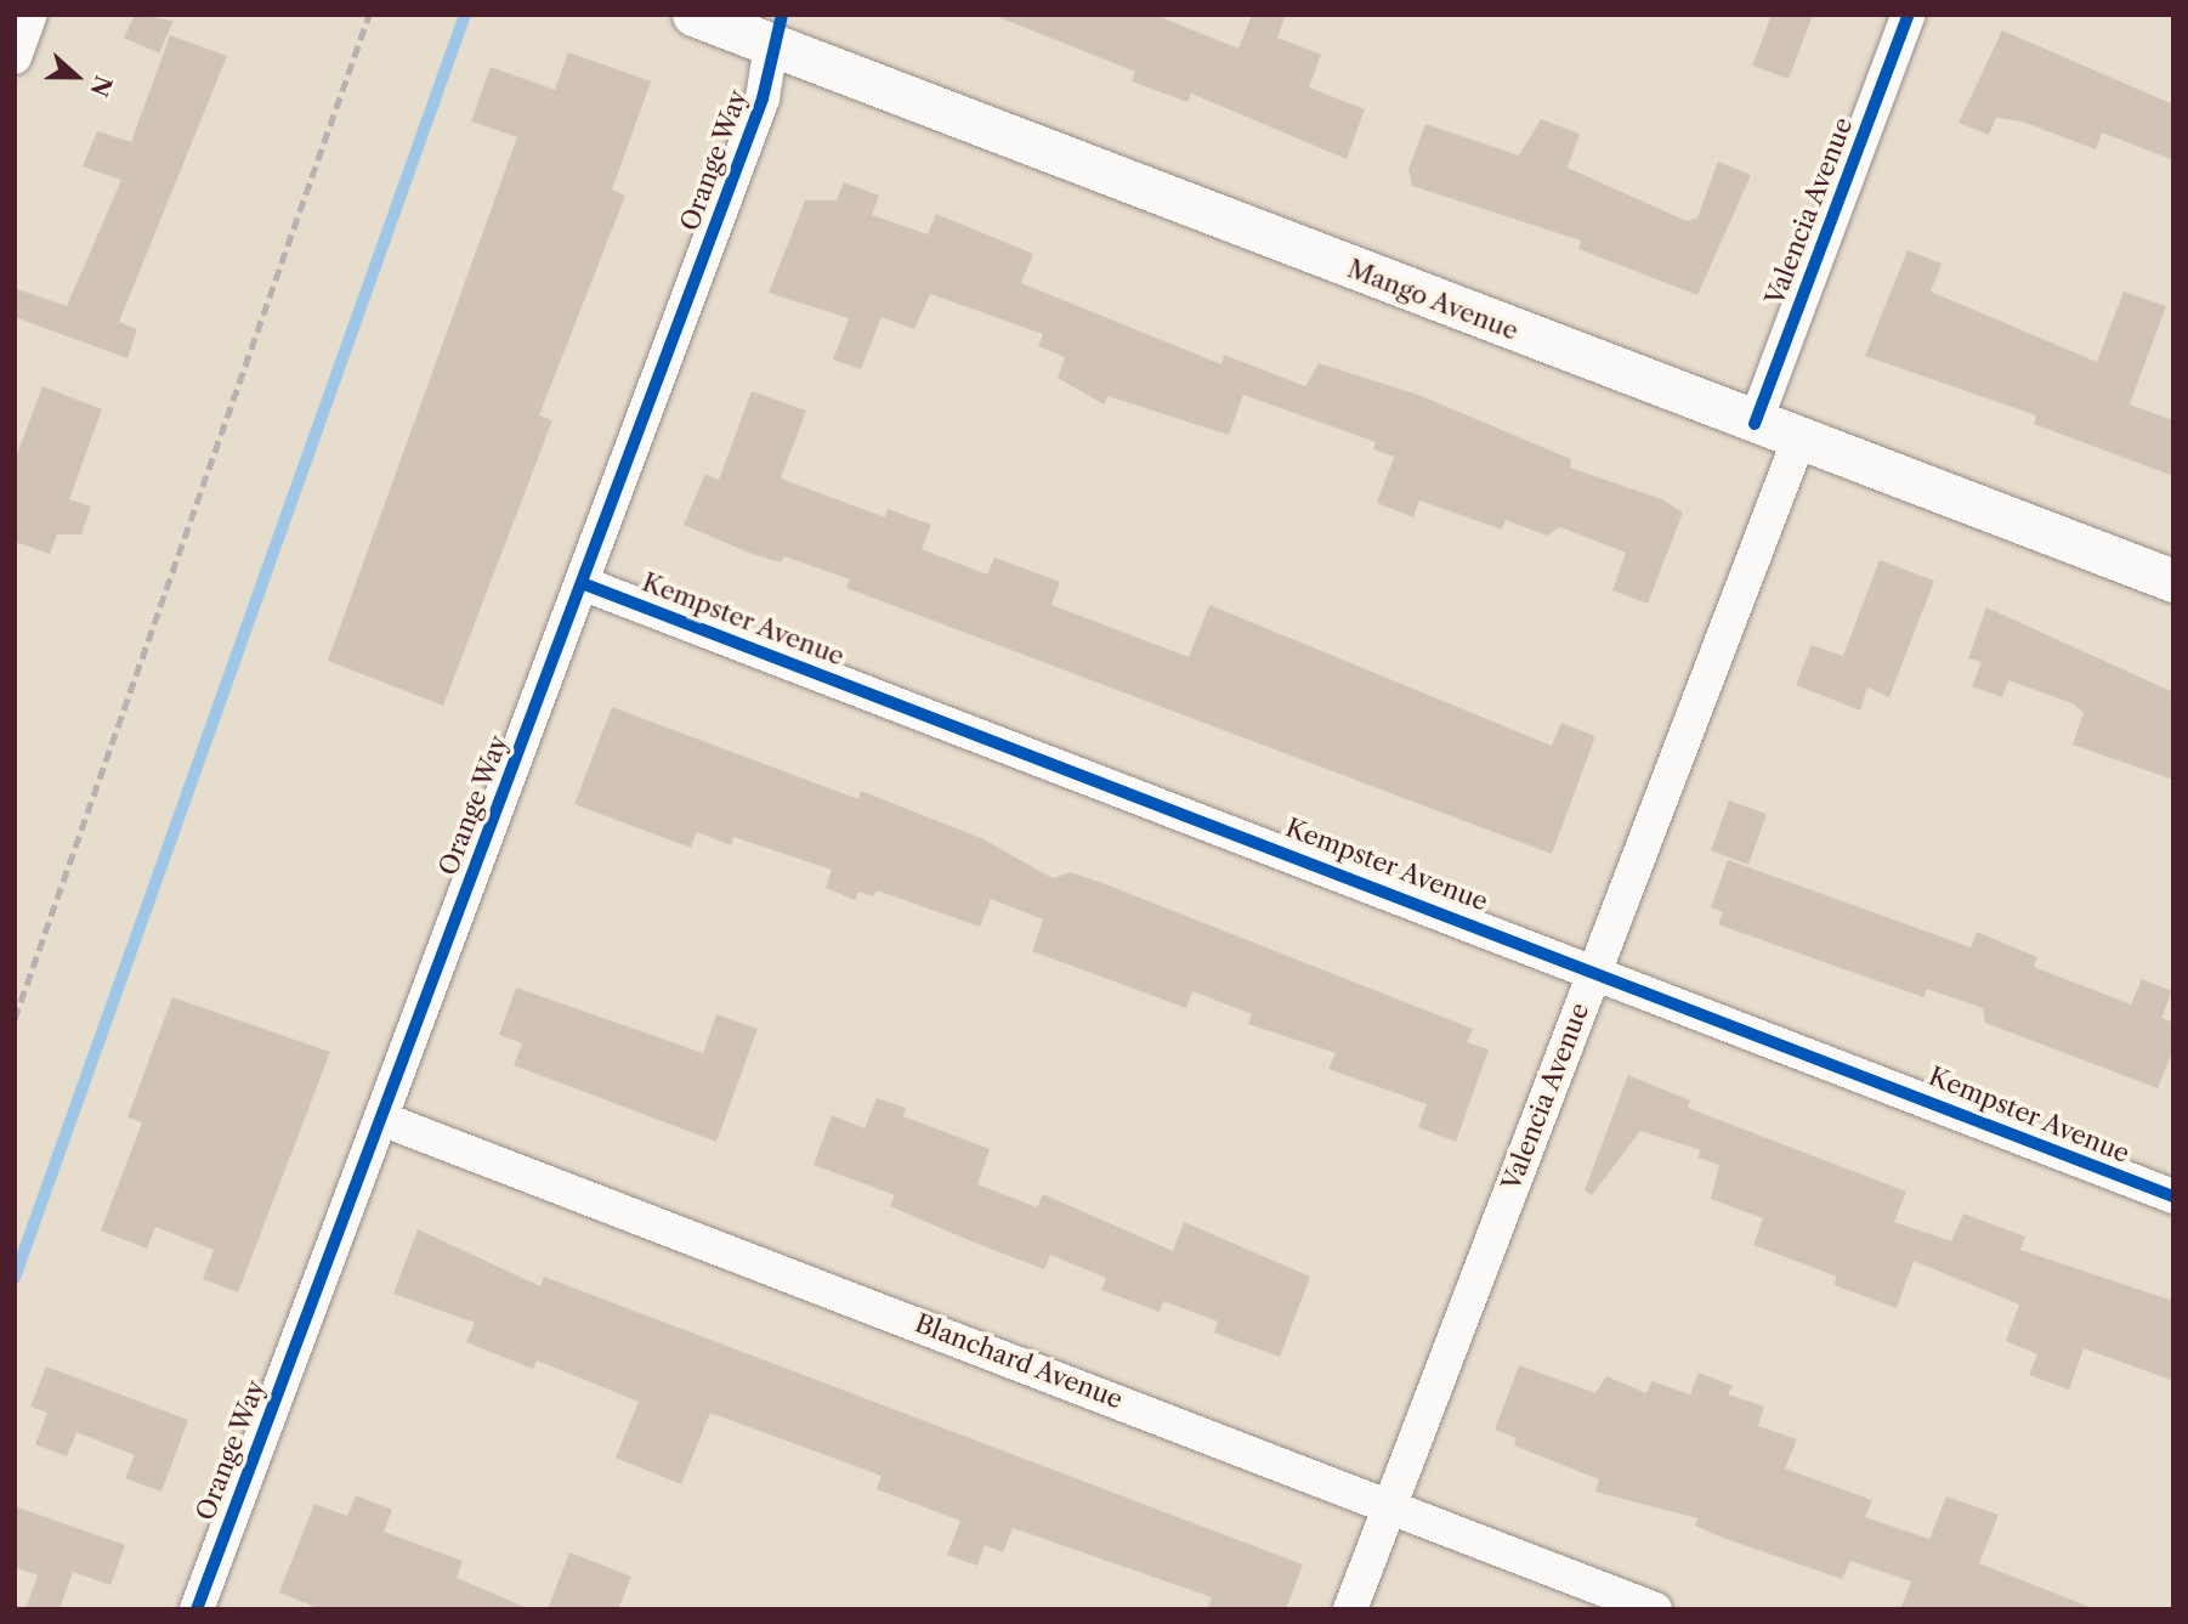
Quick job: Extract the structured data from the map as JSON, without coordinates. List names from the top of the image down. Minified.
{"streets":{"street":["Orange Way","Valencia Avenue","Mango Avenue","Kempster Avenue","Blanchard Avenue"]},"crossings":[["Orange Way","Mango Avenue"],["Orange Way","Kempster Avenue"],["Orange Way","Blanchard Avenue"],["Valencia Avenue","Mango Avenue"],["Valencia Avenue","Kempster Avenue"],["Valencia Avenue","Blanchard Avenue"]],"north":"right"}
